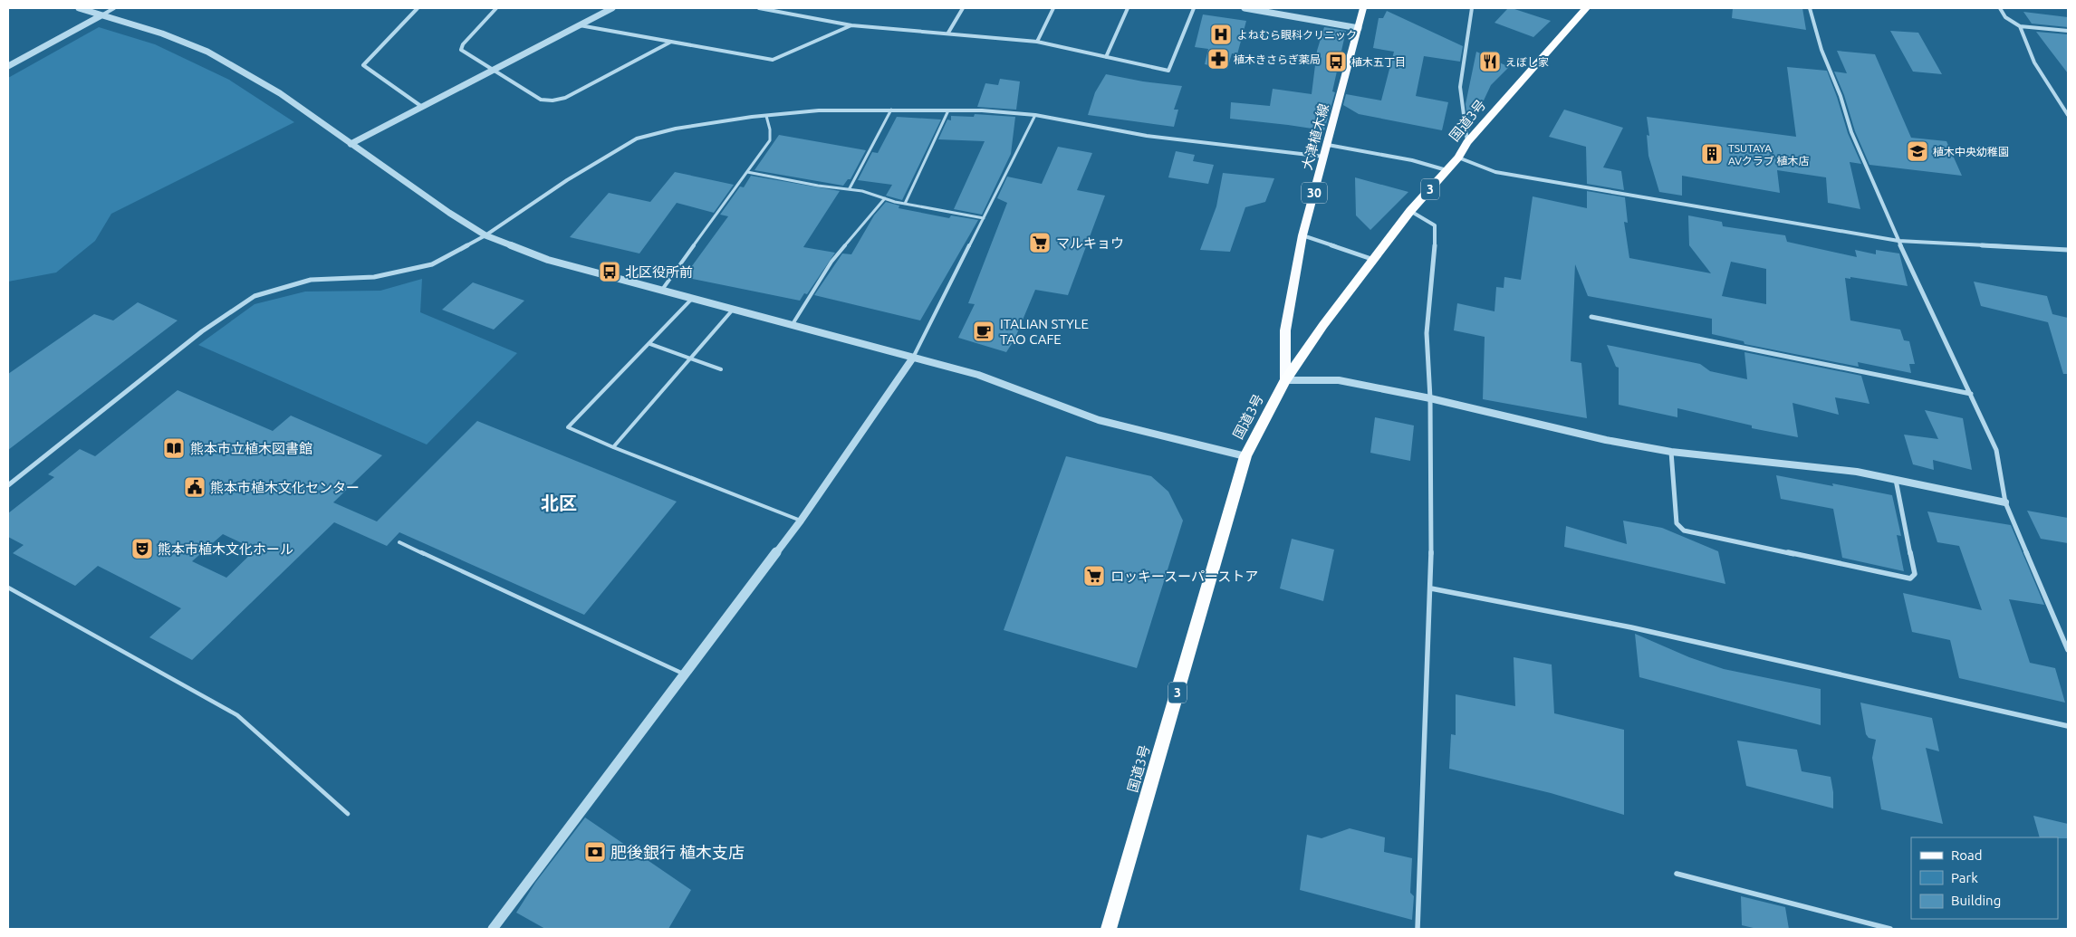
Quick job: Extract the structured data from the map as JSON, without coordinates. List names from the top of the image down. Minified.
{"streets":{"highway":["国道3号","3"],"main road":["大津植木線","30"]},"crossings":[["国道3号","大津植木線"]],"districts":["北区"],"places":{"hospital":["よねむら眼科クリニック"],"pharmacy":["植木きさらぎ薬局"],"bus stop":["植木五丁目","北区役所前"],"restaurant":["えぼし家"],"school or university":["植木中央幼稚園"],"building":["TSUTAYA AVクラブ 植木店"],"supermarket":["マルキョウ","ロッキースーパーストア"],"cafe":["ITALIAN STYLE TAO CAFE"],"library":["熊本市立植木図書館"],"public building":["熊本市植木文化センター"],"theatre":["熊本市植木文化ホール"],"bank":["肥後銀行 植木支店"]},"legend":["Road","Park","Building"]}
